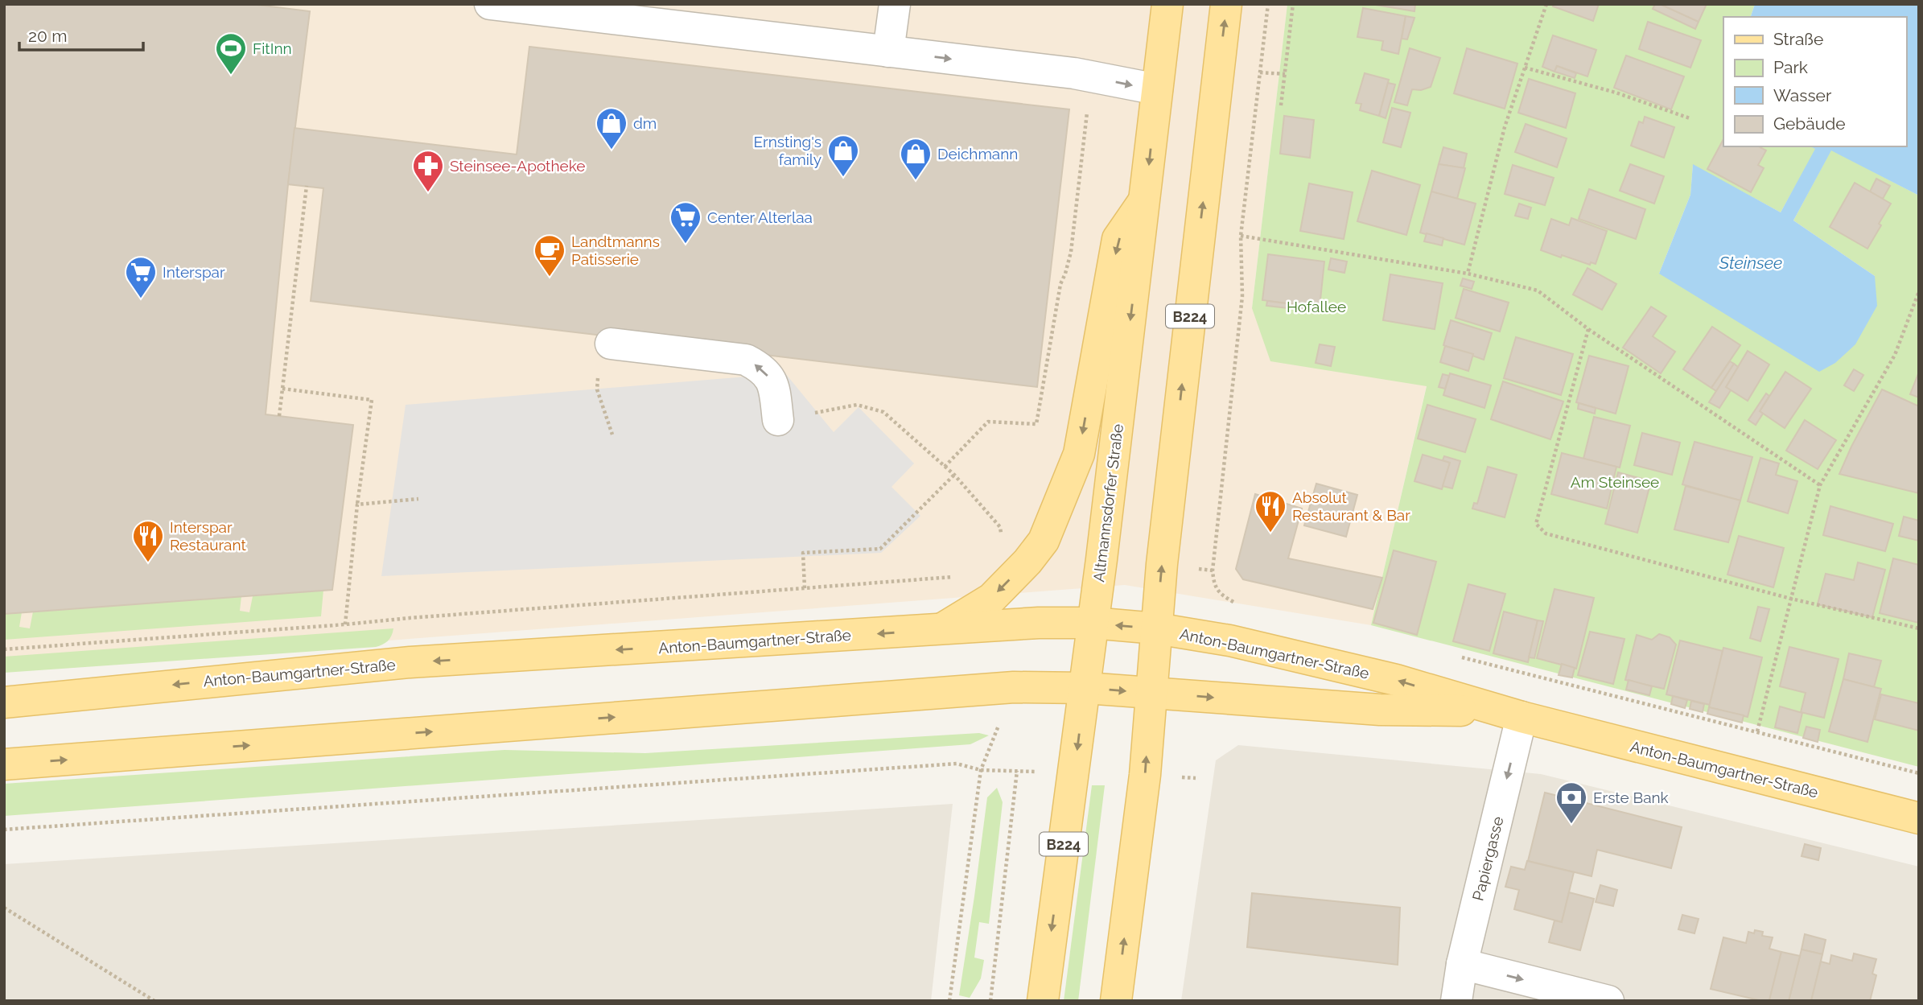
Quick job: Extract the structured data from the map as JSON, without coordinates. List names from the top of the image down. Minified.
{"streets":{"main road":["B224","Altmannsdorfer Straße","Anton-Baumgartner-Straße"],"street":["Papiergasse"]},"crossings":[["B224","Anton-Baumgartner-Straße"],["Altmannsdorfer Straße","Anton-Baumgartner-Straße"],["Anton-Baumgartner-Straße","Papiergasse"]],"one_way":["Papiergasse"],"water":["Steinsee"],"parks":["Hofallee","Am Steinsee"],"places":{"sports":["FitInn"],"shop":["dm","Ernsting's family","Deichmann"],"pharmacy":["Steinsee-Apotheke"],"supermarket":["Center Alterlaa","Interspar"],"cafe":["Landtmanns Patisserie"],"restaurant":["Absolut Restaurant & Bar","Interspar Restaurant"],"bank":["Erste Bank"]},"legend":["Straße","Park","Wasser","Gebäude"],"scale_bar":"20 m"}
